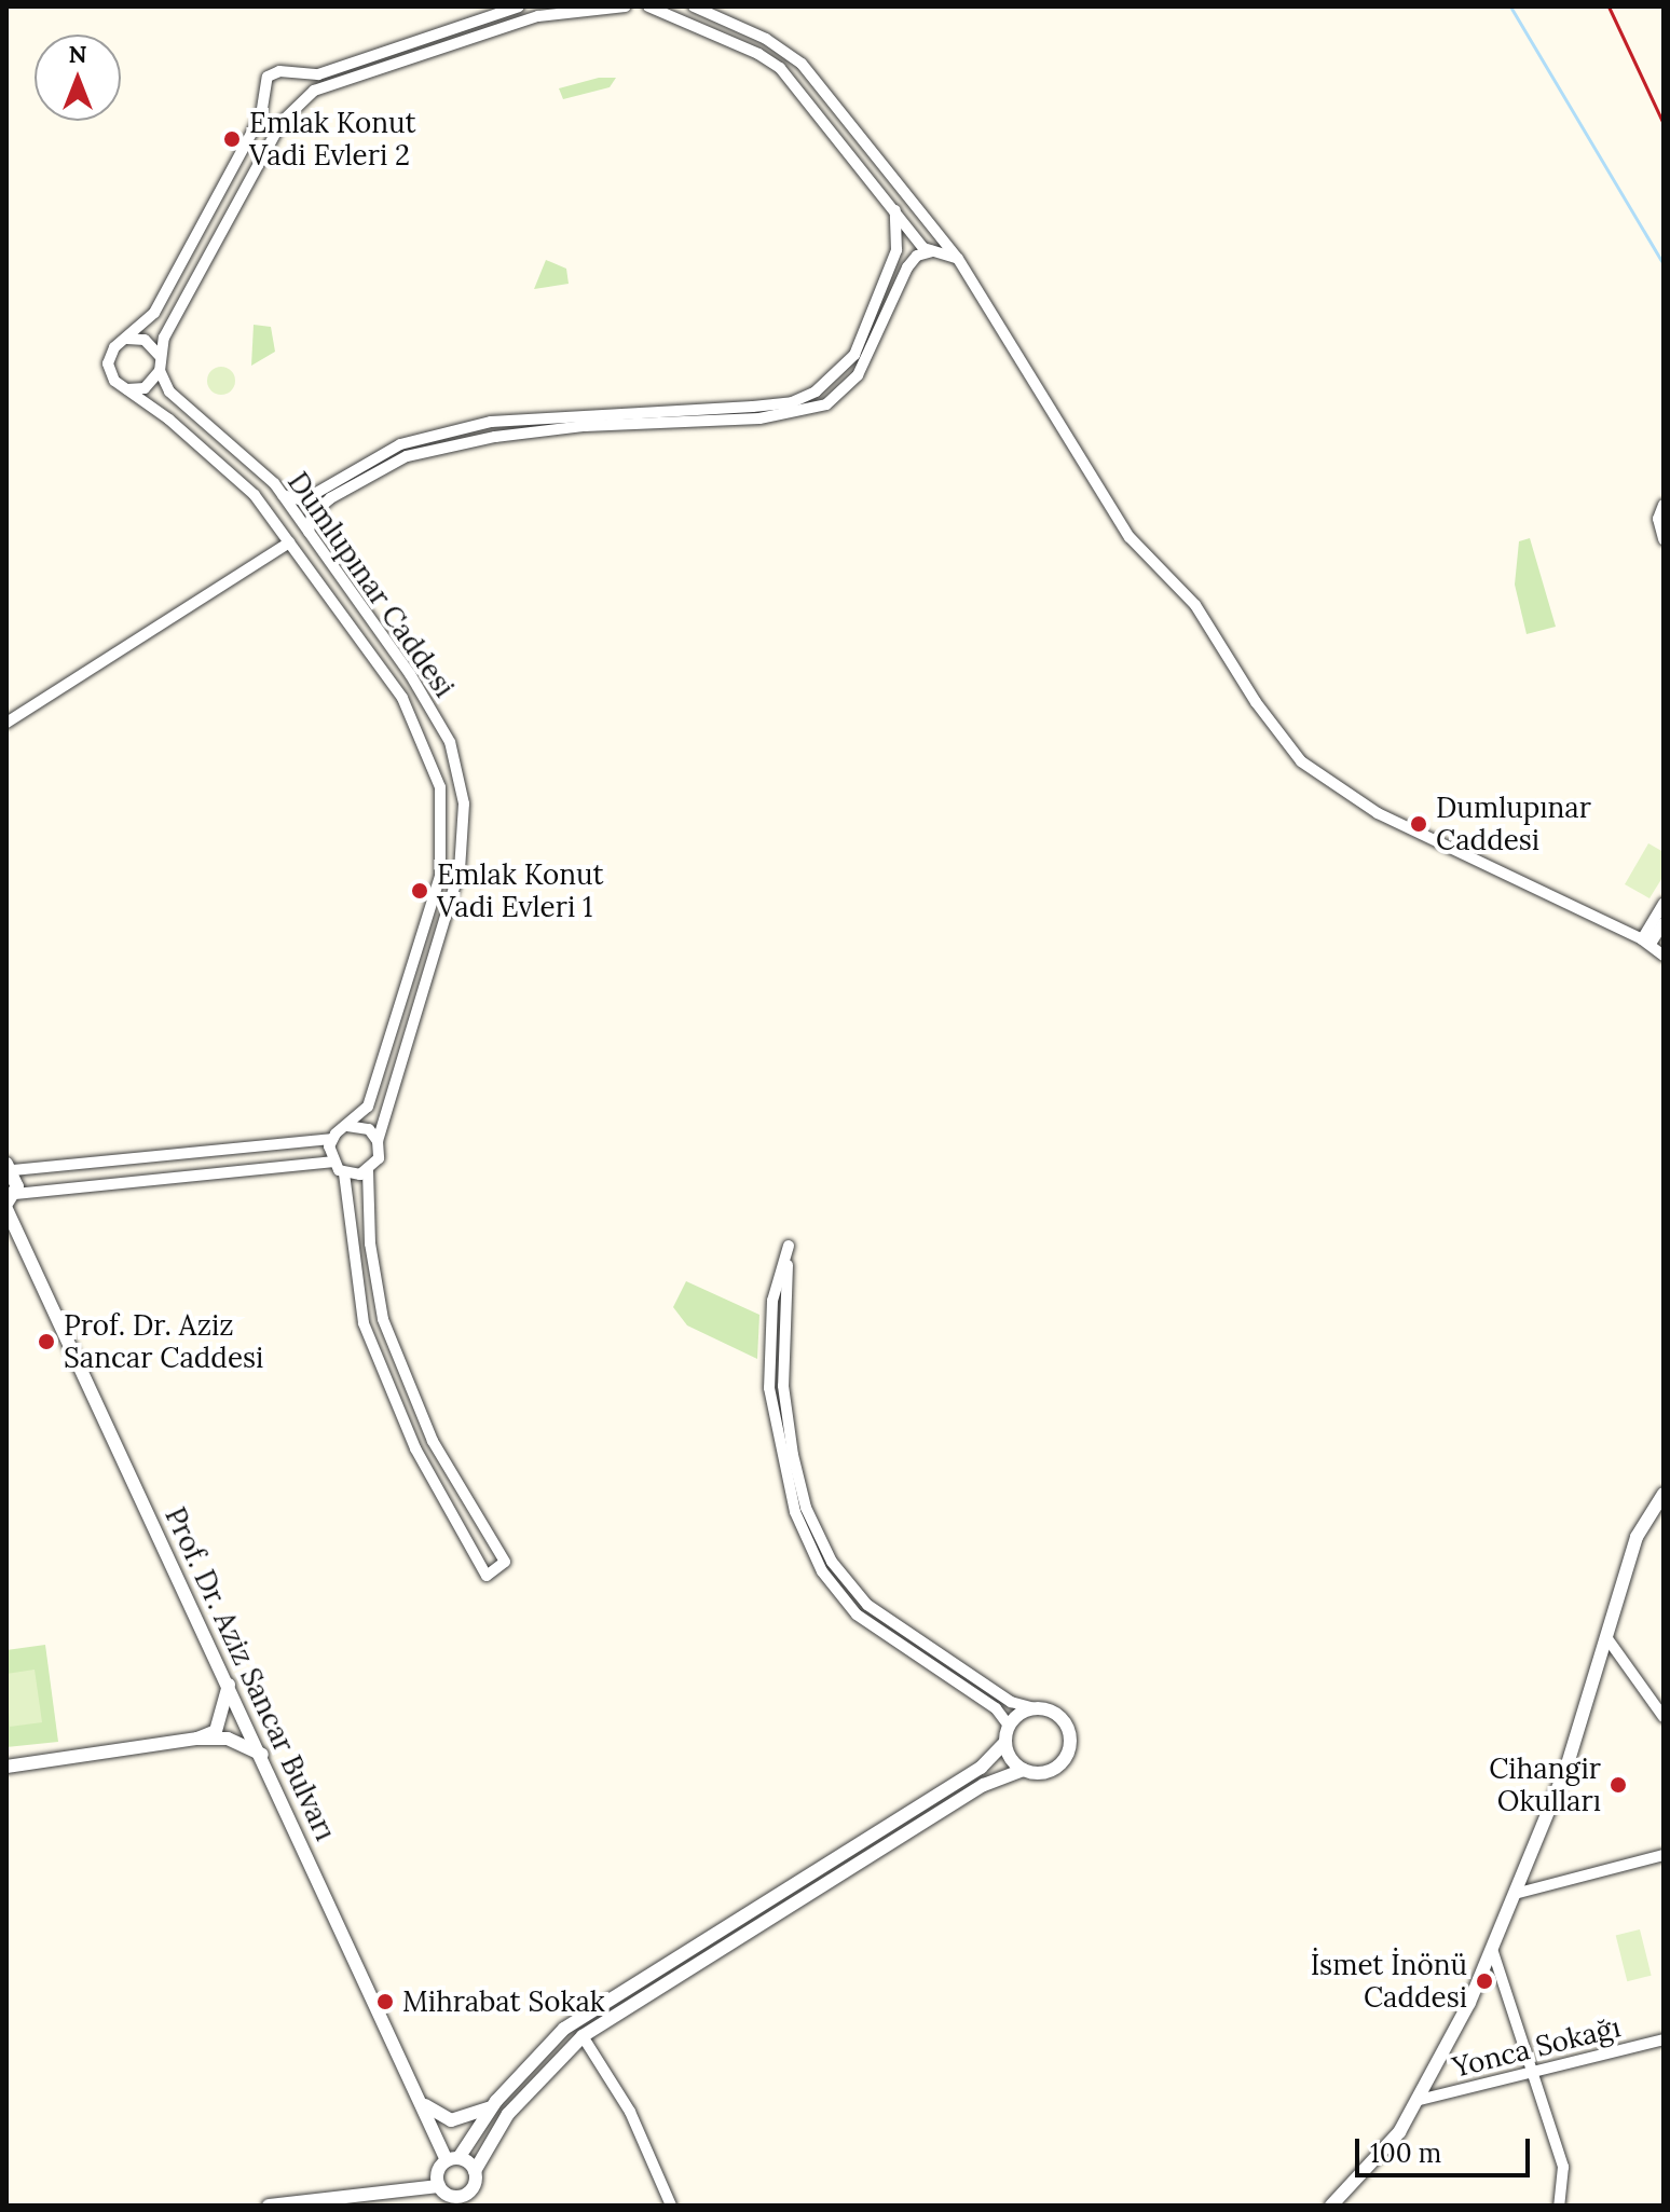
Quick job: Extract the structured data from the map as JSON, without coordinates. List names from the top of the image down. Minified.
{"streets":{"street":["Dumlupınar Caddesi","Prof. Dr. Aziz Sancar Bulvarı","Yonca Sokağı"]},"places":["Emlak Konut Vadi Evleri 2","Dumlupınar Caddesi","Emlak Konut Vadi Evleri 1","Prof. Dr. Aziz Sancar Caddesi","Cihangir Okulları","İsmet İnönü Caddesi","Mihrabat Sokak"],"scale_bar":"100 m","north":"top"}
